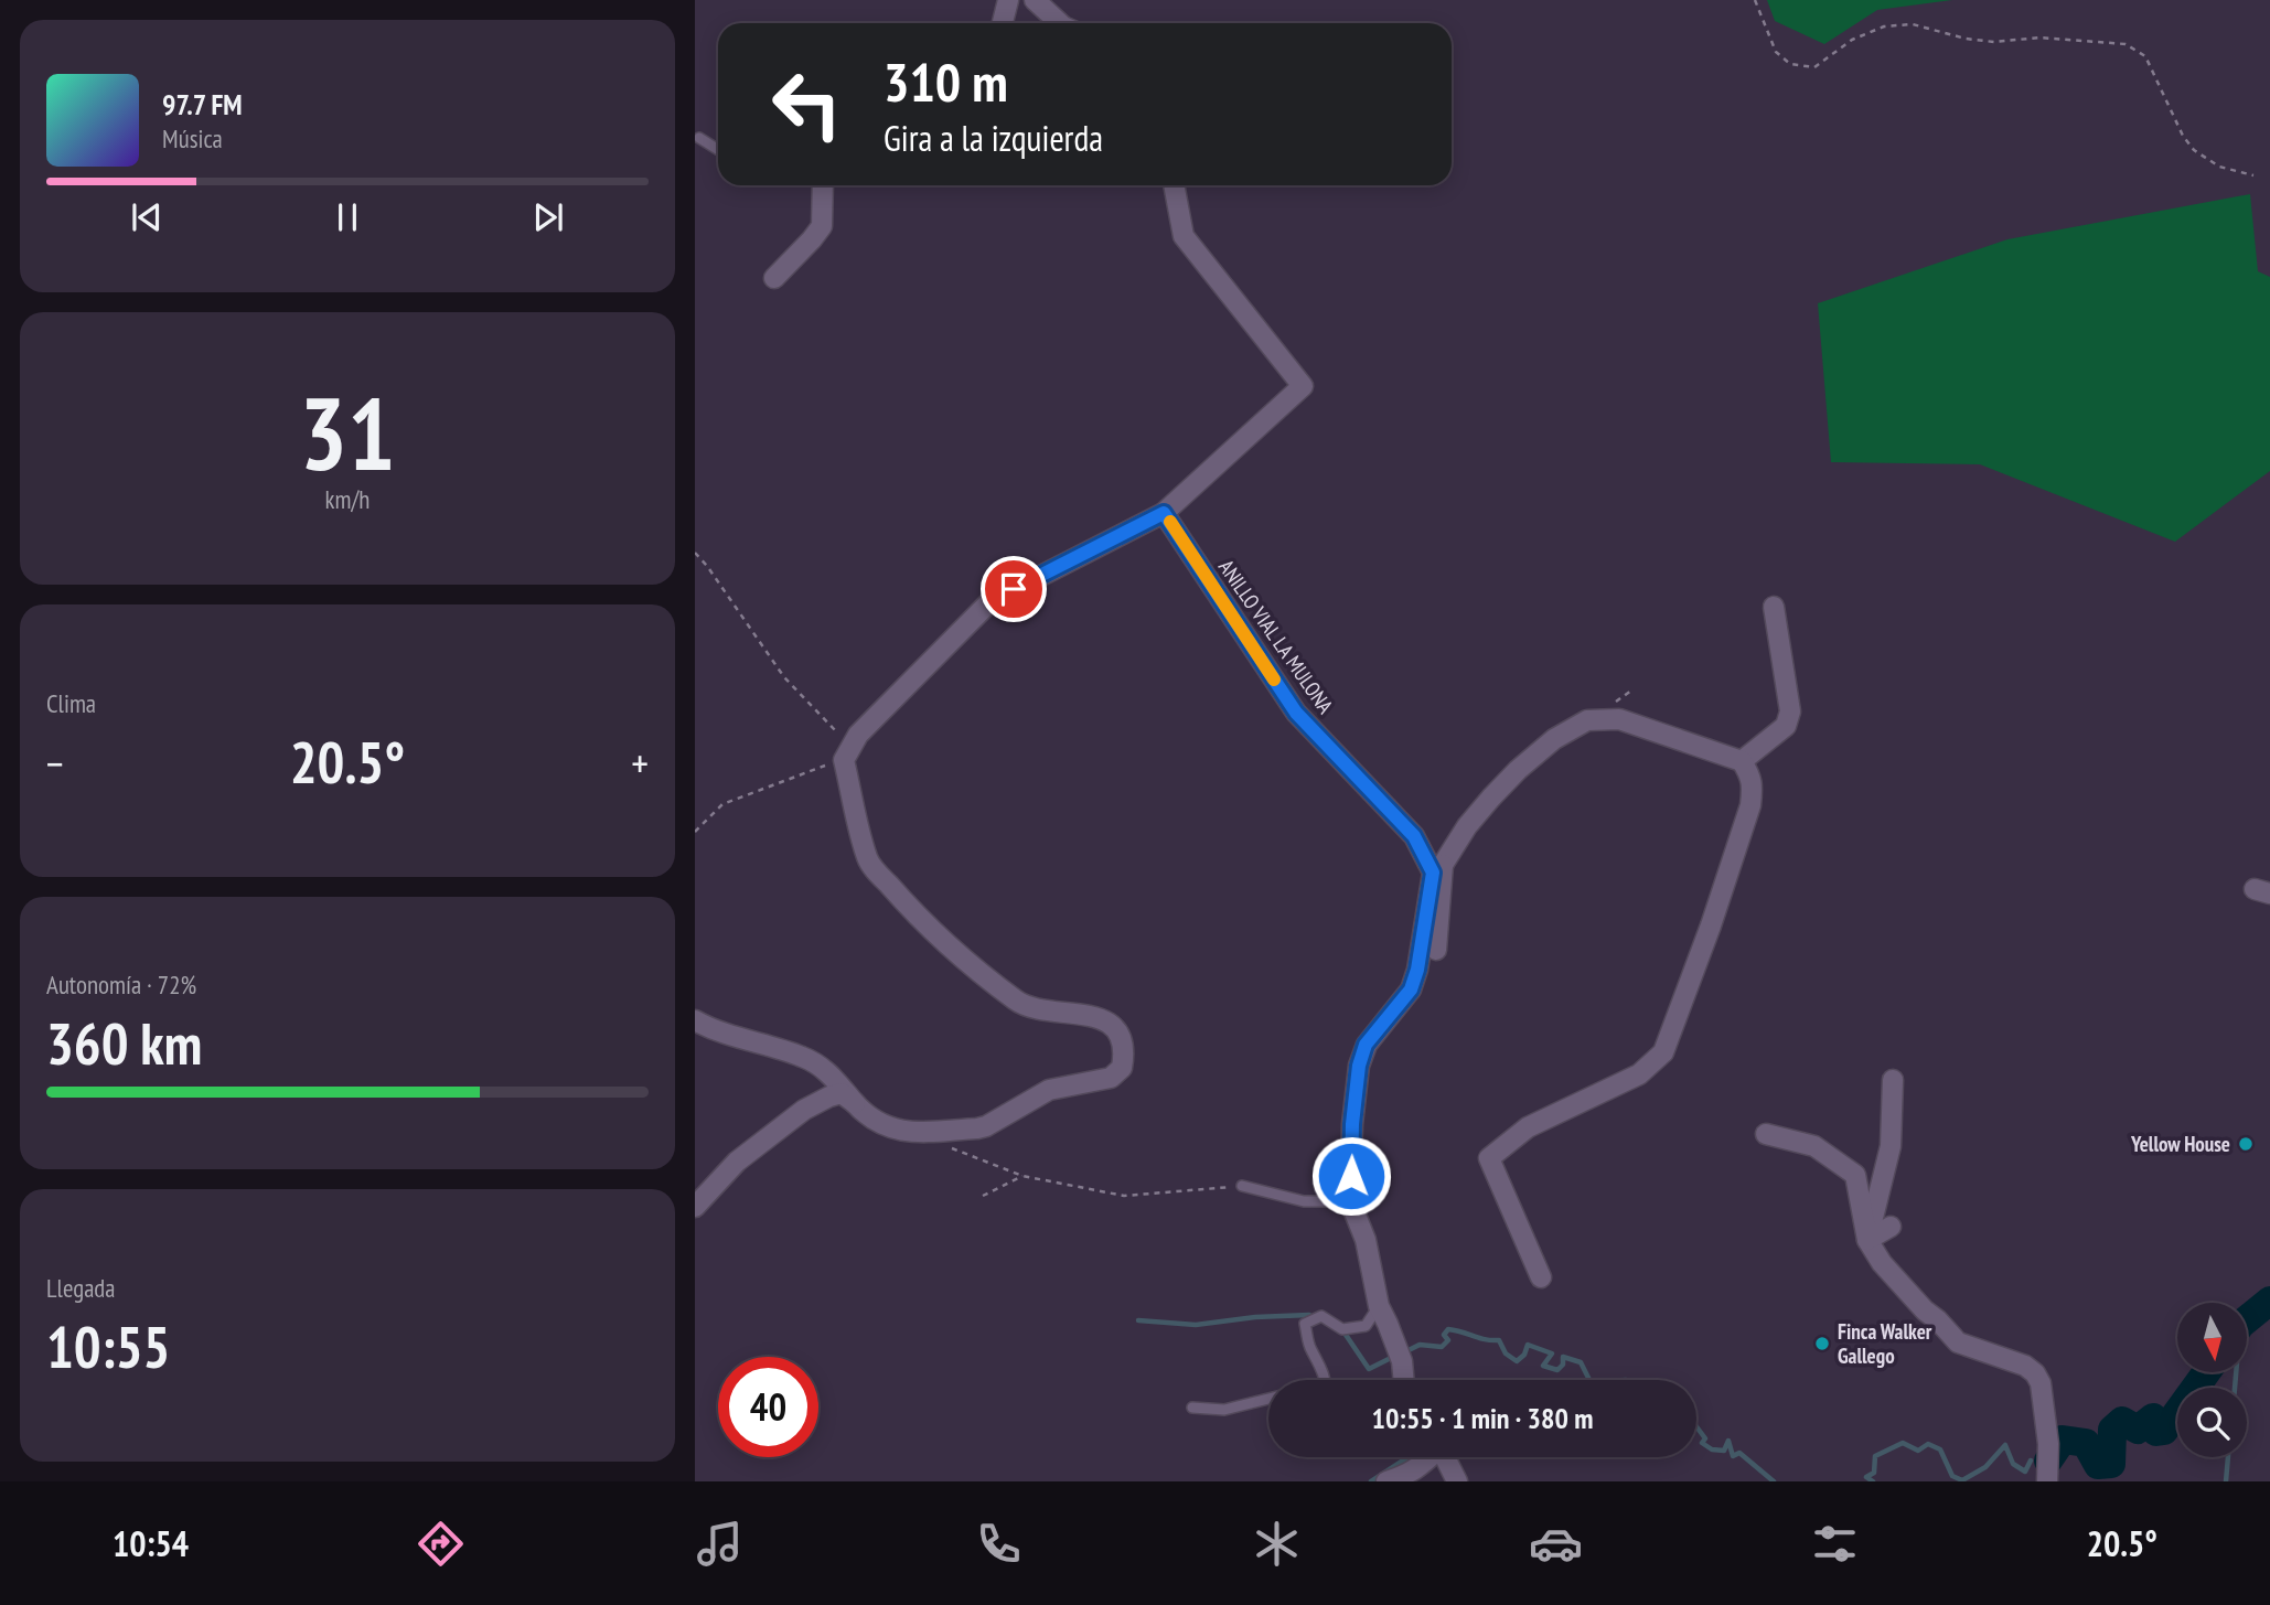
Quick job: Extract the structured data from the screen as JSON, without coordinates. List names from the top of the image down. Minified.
{"streets":{"street":["ANILLO VIAL LA MULONA"]},"places":["Yellow House","Finca Walker Gallego"],"north":"bottom","page":{"turn":["310 m","Gira a la izquierda"],"song":["97.7 FM","Música"],"tile":[["31","km/h"],"Clima",["Autonomía · 72%","360 km"],["Llegada","10:55"]],"heat":["−","20.5°","+"],"limit":"40","trip":"10:55 · 1 min · 380 m","tabs":["10:54","20.5°"]}}
